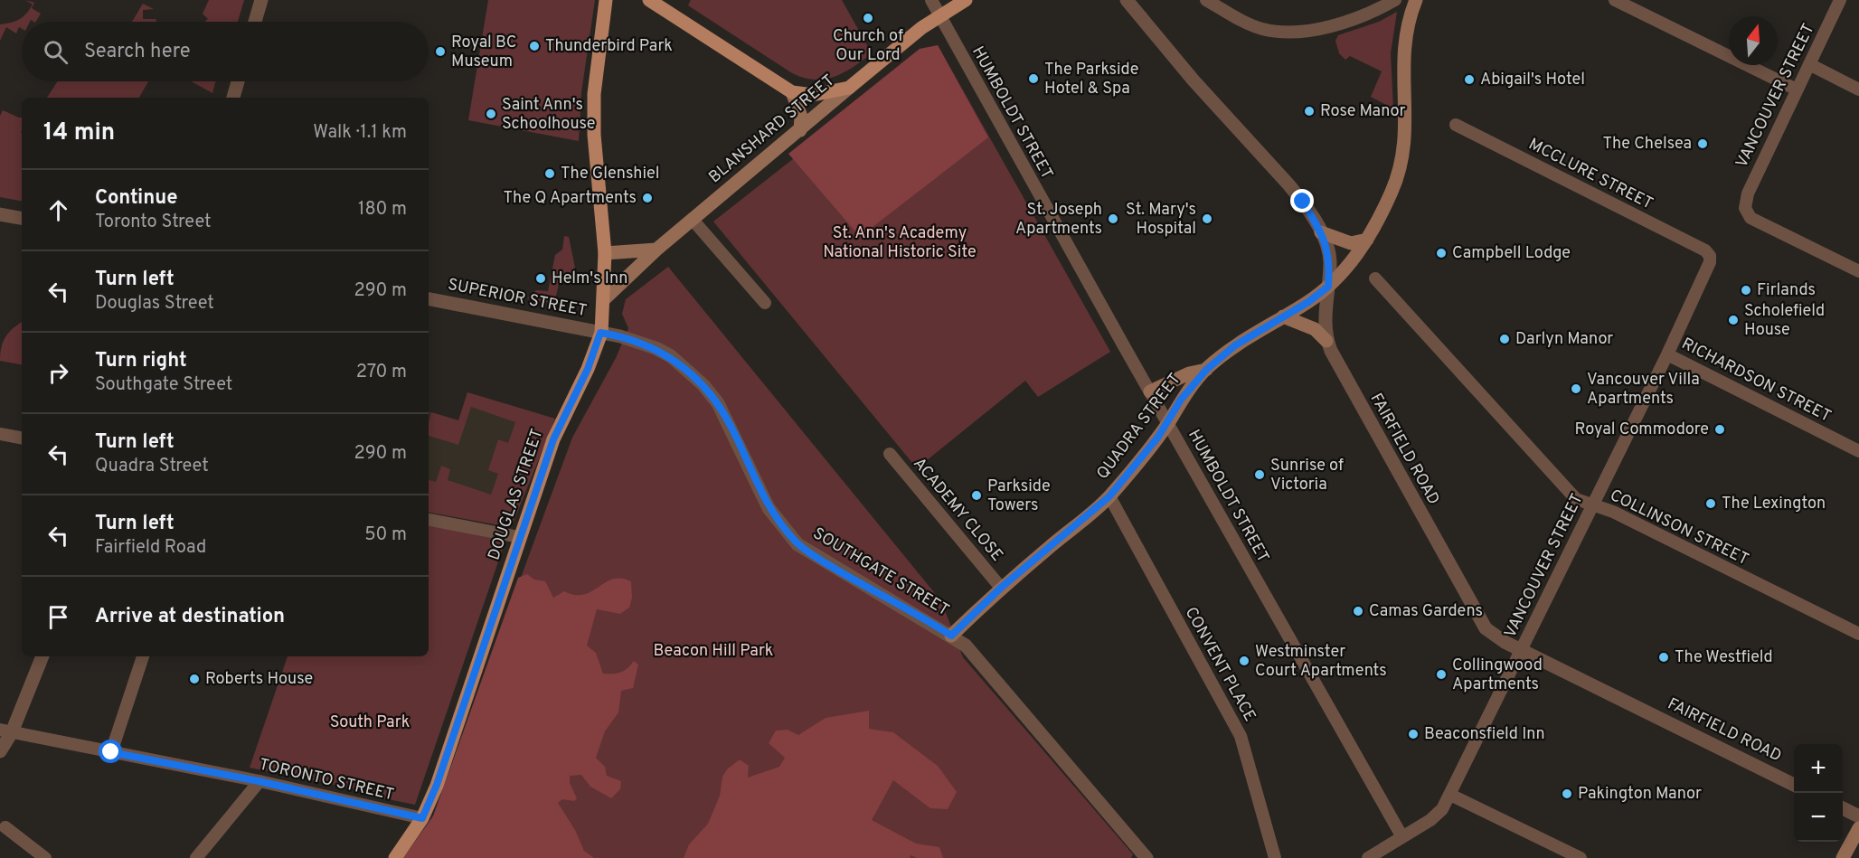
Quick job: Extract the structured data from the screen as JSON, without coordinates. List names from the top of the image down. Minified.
{"streets":{"main road":["BLANSHARD STREET","QUADRA STREET","DOUGLAS STREET"],"street":["VANCOUVER STREET","HUMBOLDT STREET","MCCLURE STREET","SUPERIOR STREET","RICHARDSON STREET","FAIRFIELD ROAD","ACADEMY CLOSE","COLLINSON STREET","SOUTHGATE STREET","CONVENT PLACE","TORONTO STREET"]},"crossings":[["VANCOUVER STREET","HUMBOLDT STREET"],["VANCOUVER STREET","MCCLURE STREET"],["VANCOUVER STREET","RICHARDSON STREET"],["VANCOUVER STREET","FAIRFIELD ROAD"],["VANCOUVER STREET","COLLINSON STREET"],["HUMBOLDT STREET","BLANSHARD STREET"],["HUMBOLDT STREET","QUADRA STREET"],["BLANSHARD STREET","DOUGLAS STREET"],["SUPERIOR STREET","DOUGLAS STREET"],["SUPERIOR STREET","SOUTHGATE STREET"],["QUADRA STREET","FAIRFIELD ROAD"],["QUADRA STREET","ACADEMY CLOSE"],["QUADRA STREET","SOUTHGATE STREET"],["QUADRA STREET","CONVENT PLACE"],["DOUGLAS STREET","SOUTHGATE STREET"],["DOUGLAS STREET","TORONTO STREET"]],"parks":["St. Ann's Academy National Historic Site","Beacon Hill Park","South Park"],"places":["Church of Our Lord","Thunderbird Park","Royal BC Museum","The Parkside Hotel & Spa","Abigail's Hotel","Rose Manor","Saint Ann's Schoolhouse","The Chelsea","The Glenshiel","The Q Apartments","St. Joseph Apartments","St. Mary's Hospital","Campbell Lodge","Helm's Inn","Firlands","Scholefield House","Darlyn Manor","Vancouver Villa Apartments","Royal Commodore","Sunrise of Victoria","Parkside Towers","The Lexington","Camas Gardens","The Westfield","Westminster Court Apartments","Collingwood Apartments","Roberts House","Beaconsfield Inn","Pakington Manor"],"north":"top","page":{"search":"Search here","heading":["14 min","Walk · 1.1 km"],"list":[["Continue","Toronto Street","180 m"],["Turn left","Douglas Street","290 m"],["Turn right","Southgate Street","270 m"],["Turn left","Quadra Street","290 m"],["Turn left","Fairfield Road","50 m"],"Arrive at destination"],"map_buttons":["+","−"]}}
